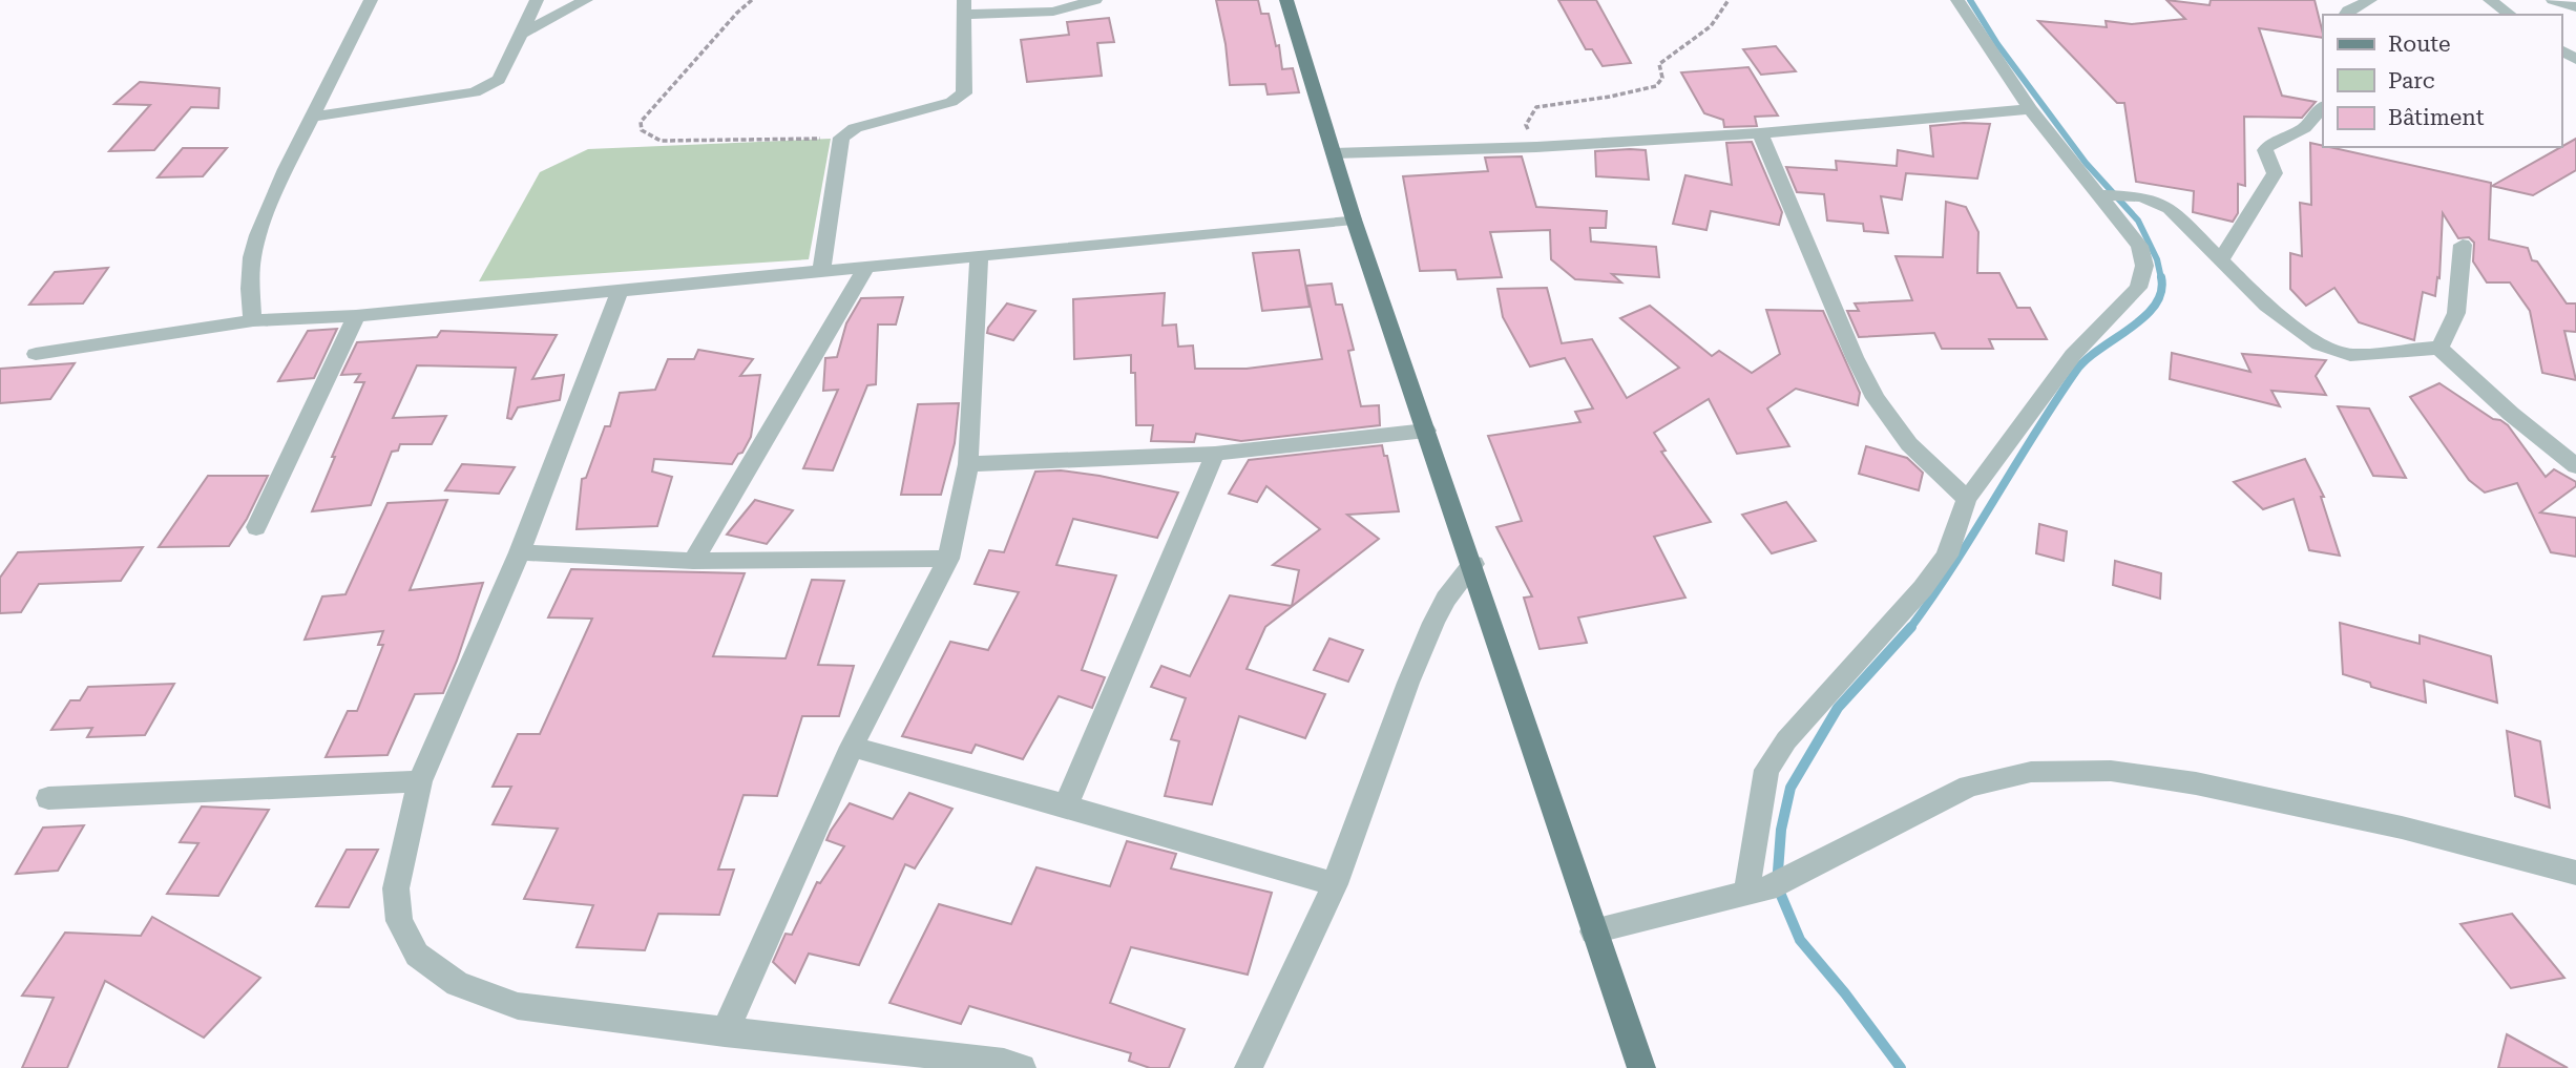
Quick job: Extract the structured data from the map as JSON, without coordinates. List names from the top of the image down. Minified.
{"legend":["Route","Parc","Bâtiment"]}
